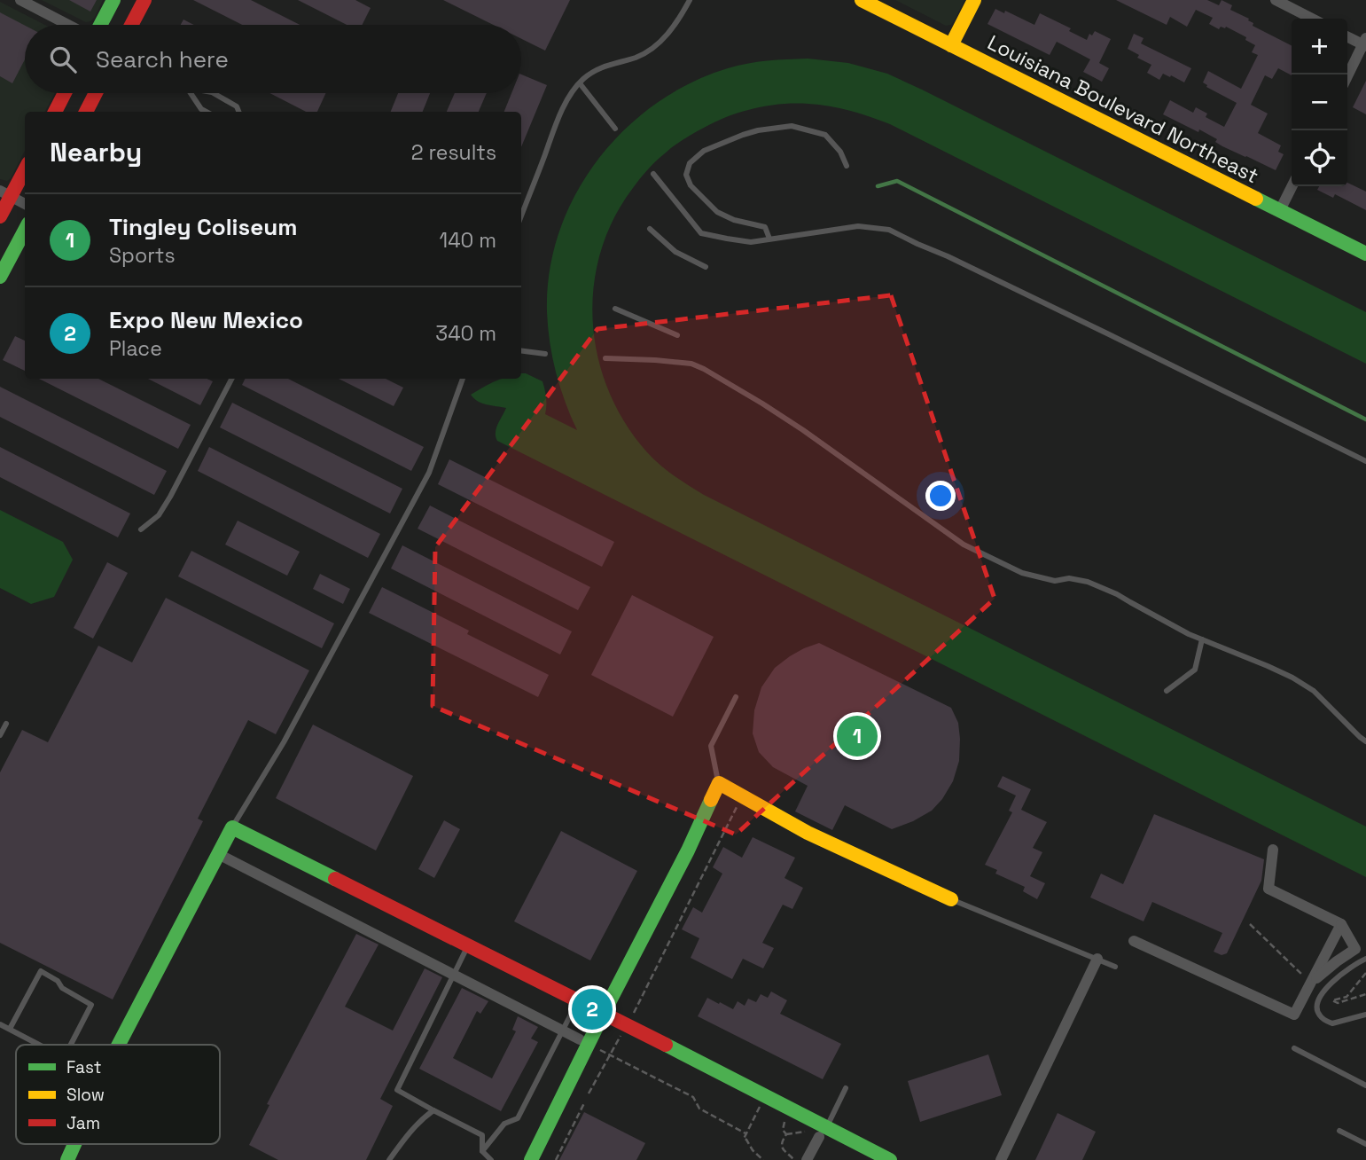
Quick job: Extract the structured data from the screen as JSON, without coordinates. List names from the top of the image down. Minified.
{"streets":{"street":["Louisiana Boulevard Northeast"]},"legend":["Fast","Slow","Jam"],"page":{"map_buttons":["+","−"],"search":"Search here","heading":["Nearby","2 results"],"list":[{"mark":"1","name":"Tingley Coliseum","note":"Sports","value":"140 m"},{"mark":"2","name":"Expo New Mexico","note":"Place","value":"340 m"}],"pins":["1","2"]}}
